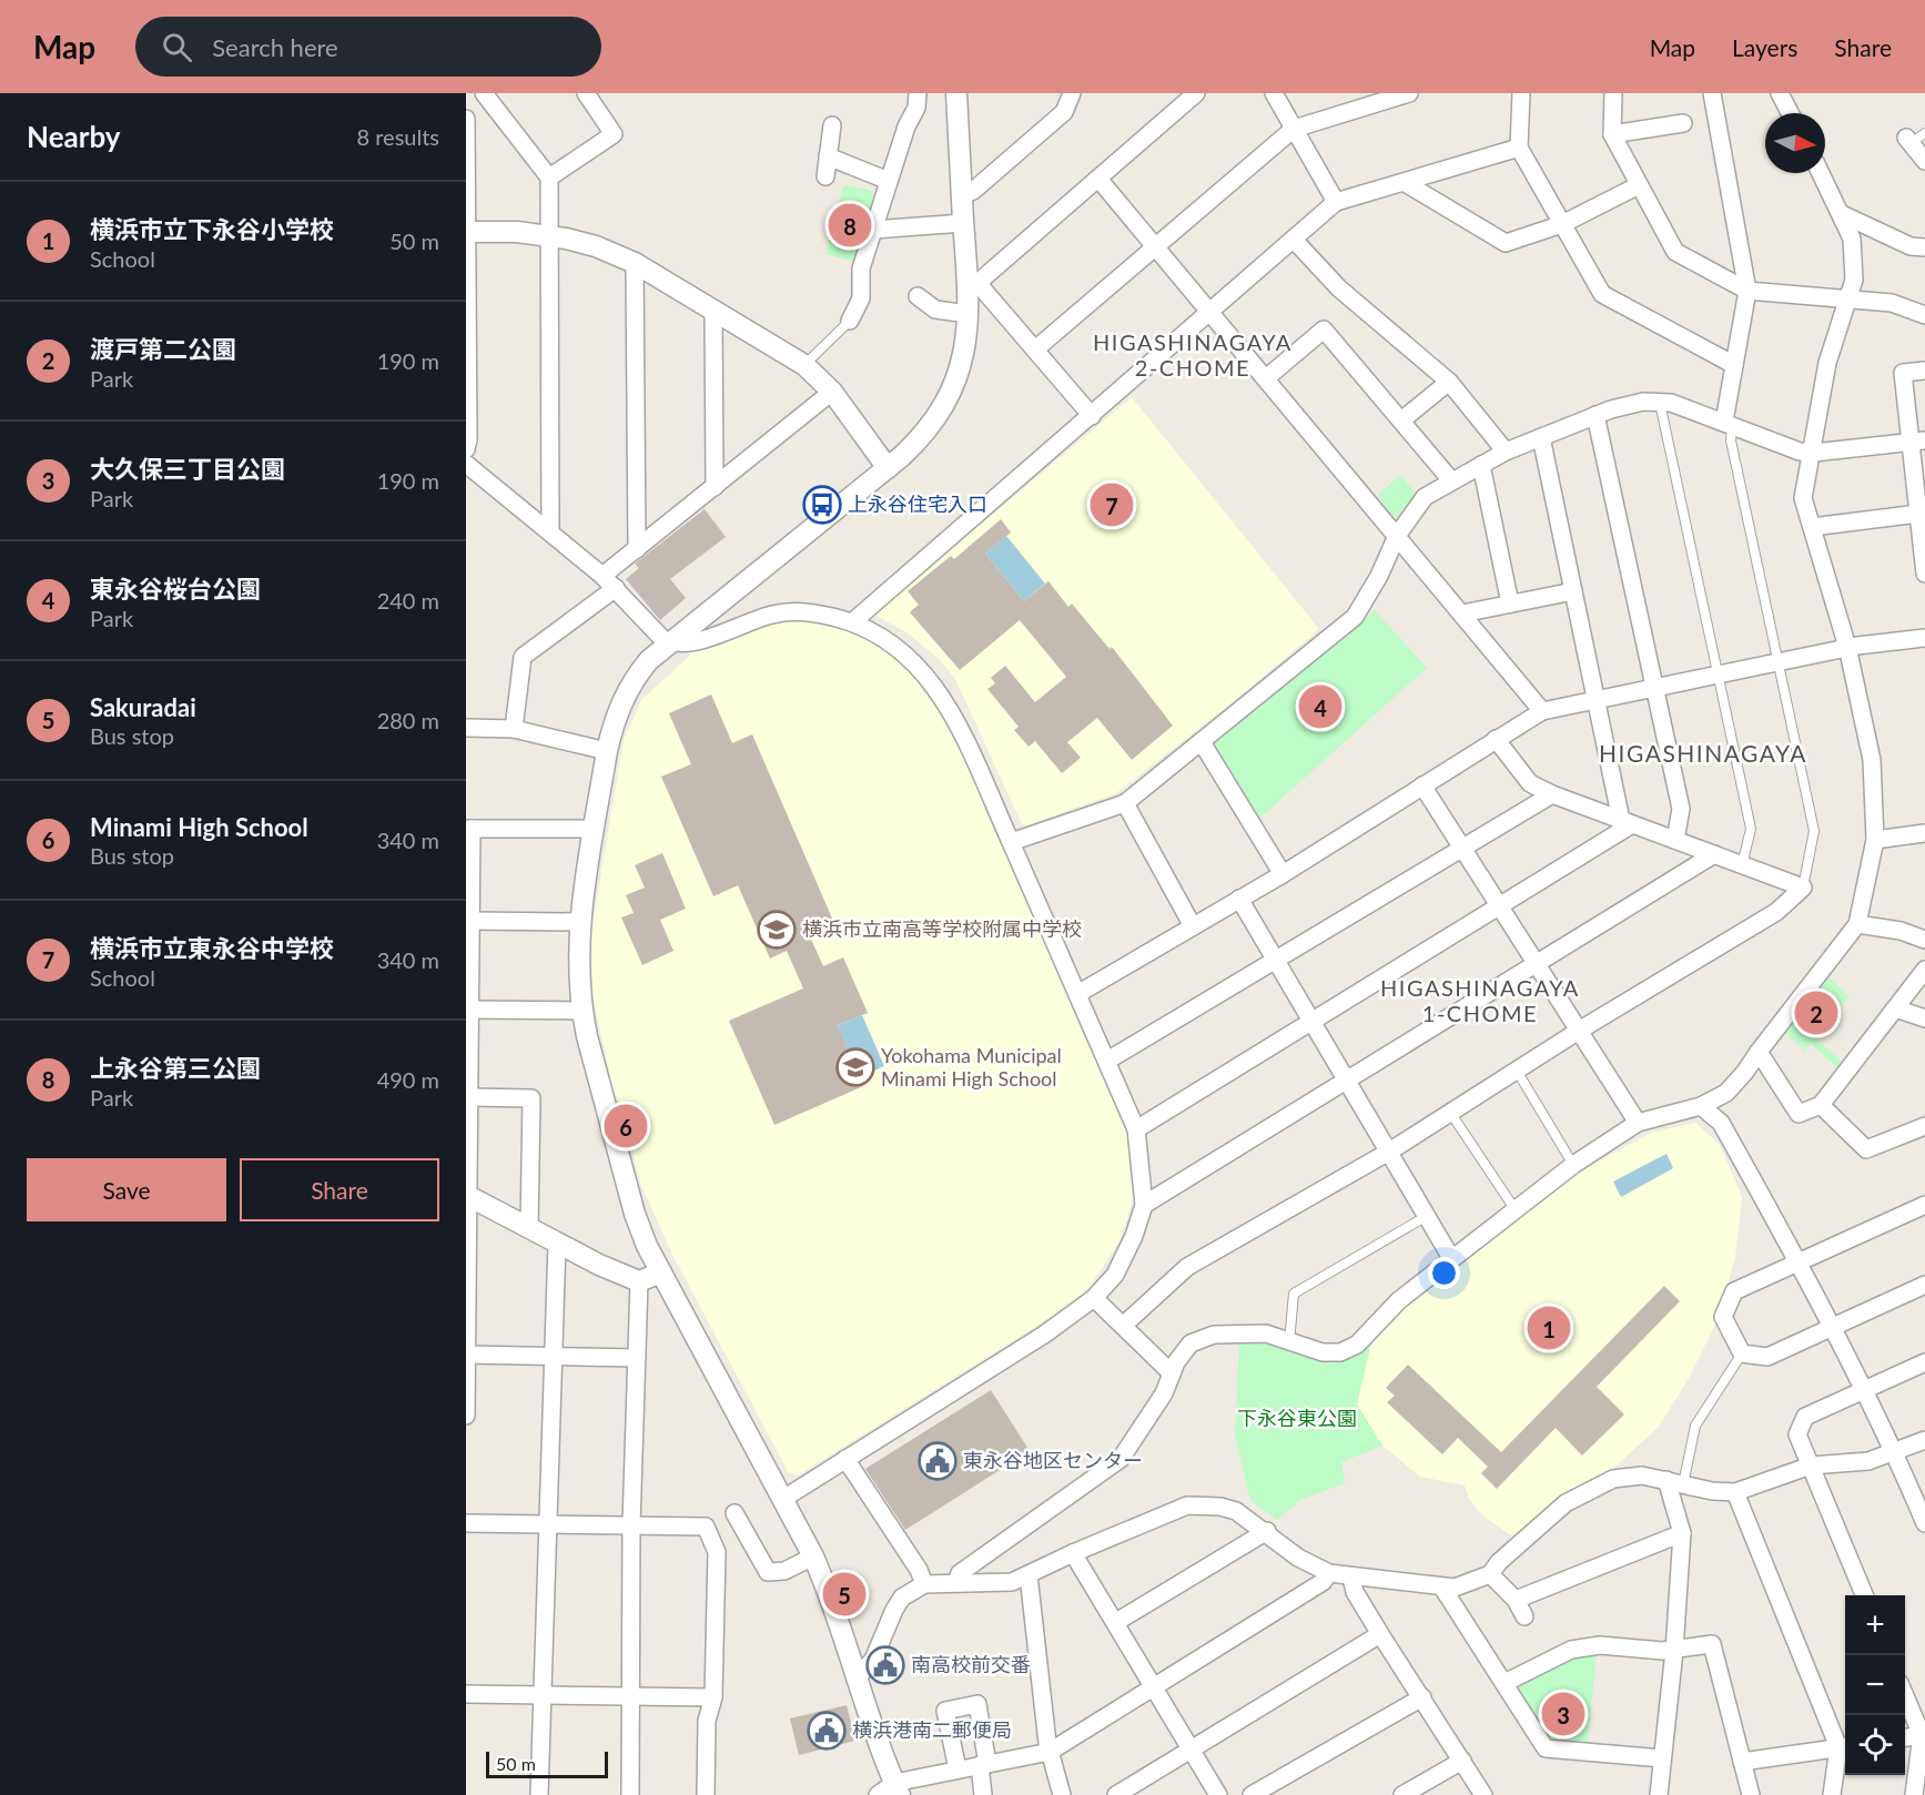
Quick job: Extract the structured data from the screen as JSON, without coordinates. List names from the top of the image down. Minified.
{"districts":["HIGASHINAGAYA 2-CHOME","HIGASHINAGAYA","HIGASHINAGAYA 1-CHOME"],"parks":["下永谷東公園"],"places":{"bus stop":["上永谷住宅入口"],"school or university":["横浜市立南高等学校附属中学校","Yokohama Municipal Minami High School"],"public building":["東永谷地区センター","南高校前交番","横浜港南二郵便局"]},"scale_bar":"50 m","north":"right","page":{"header":"Map","search":"Search here","nav":["Map","Layers","Share"],"heading":["Nearby","8 results"],"list":[{"mark":"1","name":"横浜市立下永谷小学校","note":"School","value":"50 m"},{"mark":"2","name":"渡戸第二公園","note":"Park","value":"190 m"},{"mark":"3","name":"大久保三丁目公園","note":"Park","value":"190 m"},{"mark":"4","name":"東永谷桜台公園","note":"Park","value":"240 m"},{"mark":"5","name":"Sakuradai","note":"Bus stop","value":"280 m"},{"mark":"6","name":"Minami High School","note":"Bus stop","value":"340 m"},{"mark":"7","name":"横浜市立東永谷中学校","note":"School","value":"340 m"},{"mark":"8","name":"上永谷第三公園","note":"Park","value":"490 m"}],"pins":["8","7","4","2","6","1","5","3"],"buttons":["Save","Share"],"map_buttons":["+","−"],"scale":"50 m"}}
